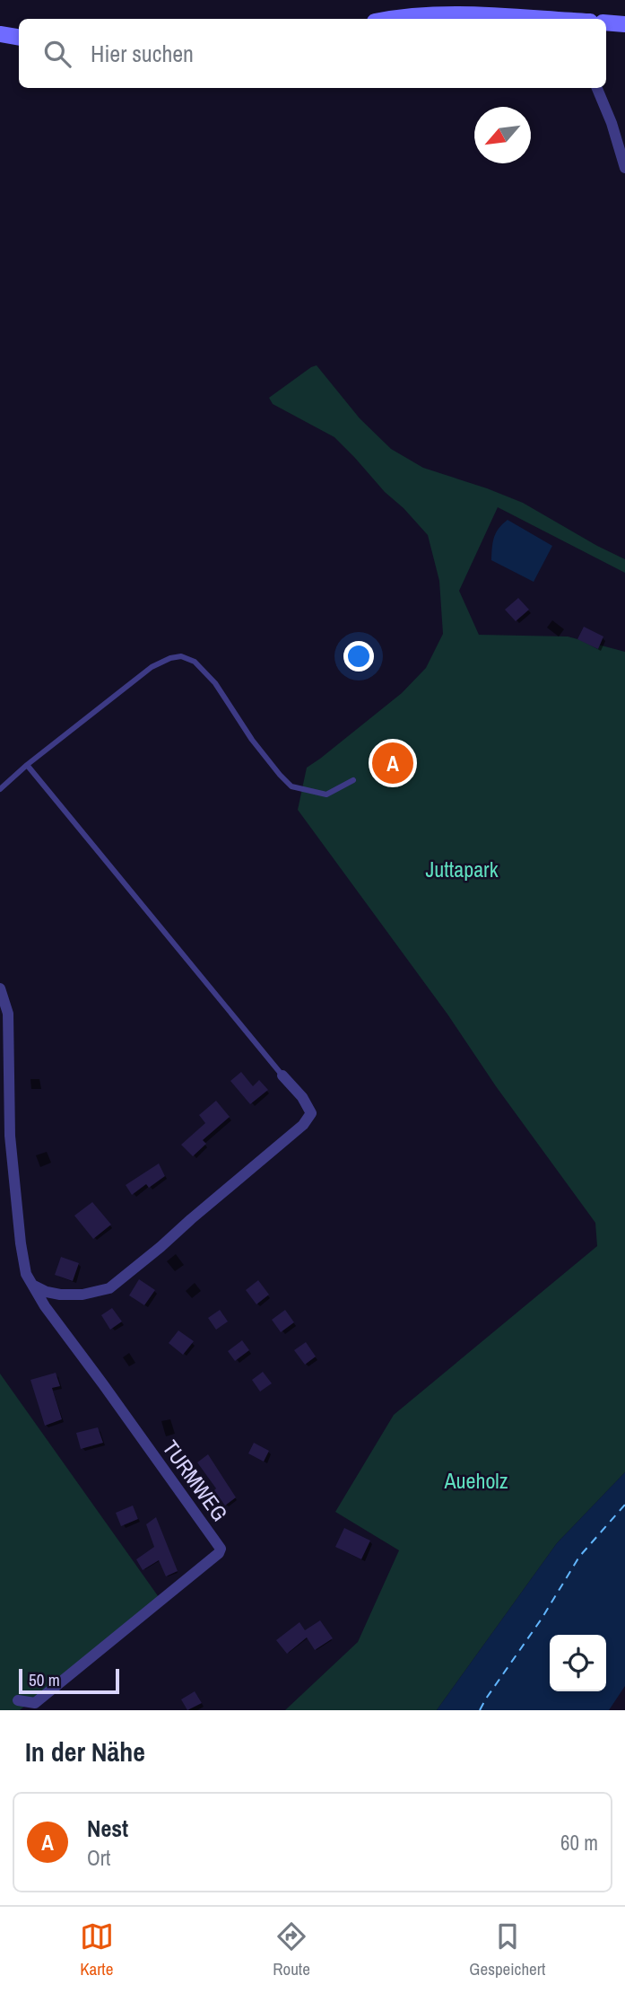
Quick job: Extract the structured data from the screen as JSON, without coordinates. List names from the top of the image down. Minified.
{"streets":{"street":["TURMWEG"]},"parks":["Juttapark","Aueholz"],"scale_bar":"50 m","north":"bottom left","page":{"search":"Hier suchen","pins":"A","scale":"50 m","heading":"In der Nähe","list":[{"mark":"A","name":"Nest","note":"Ort","value":"60 m"}],"nav":["Karte","Route","Gespeichert"]}}
